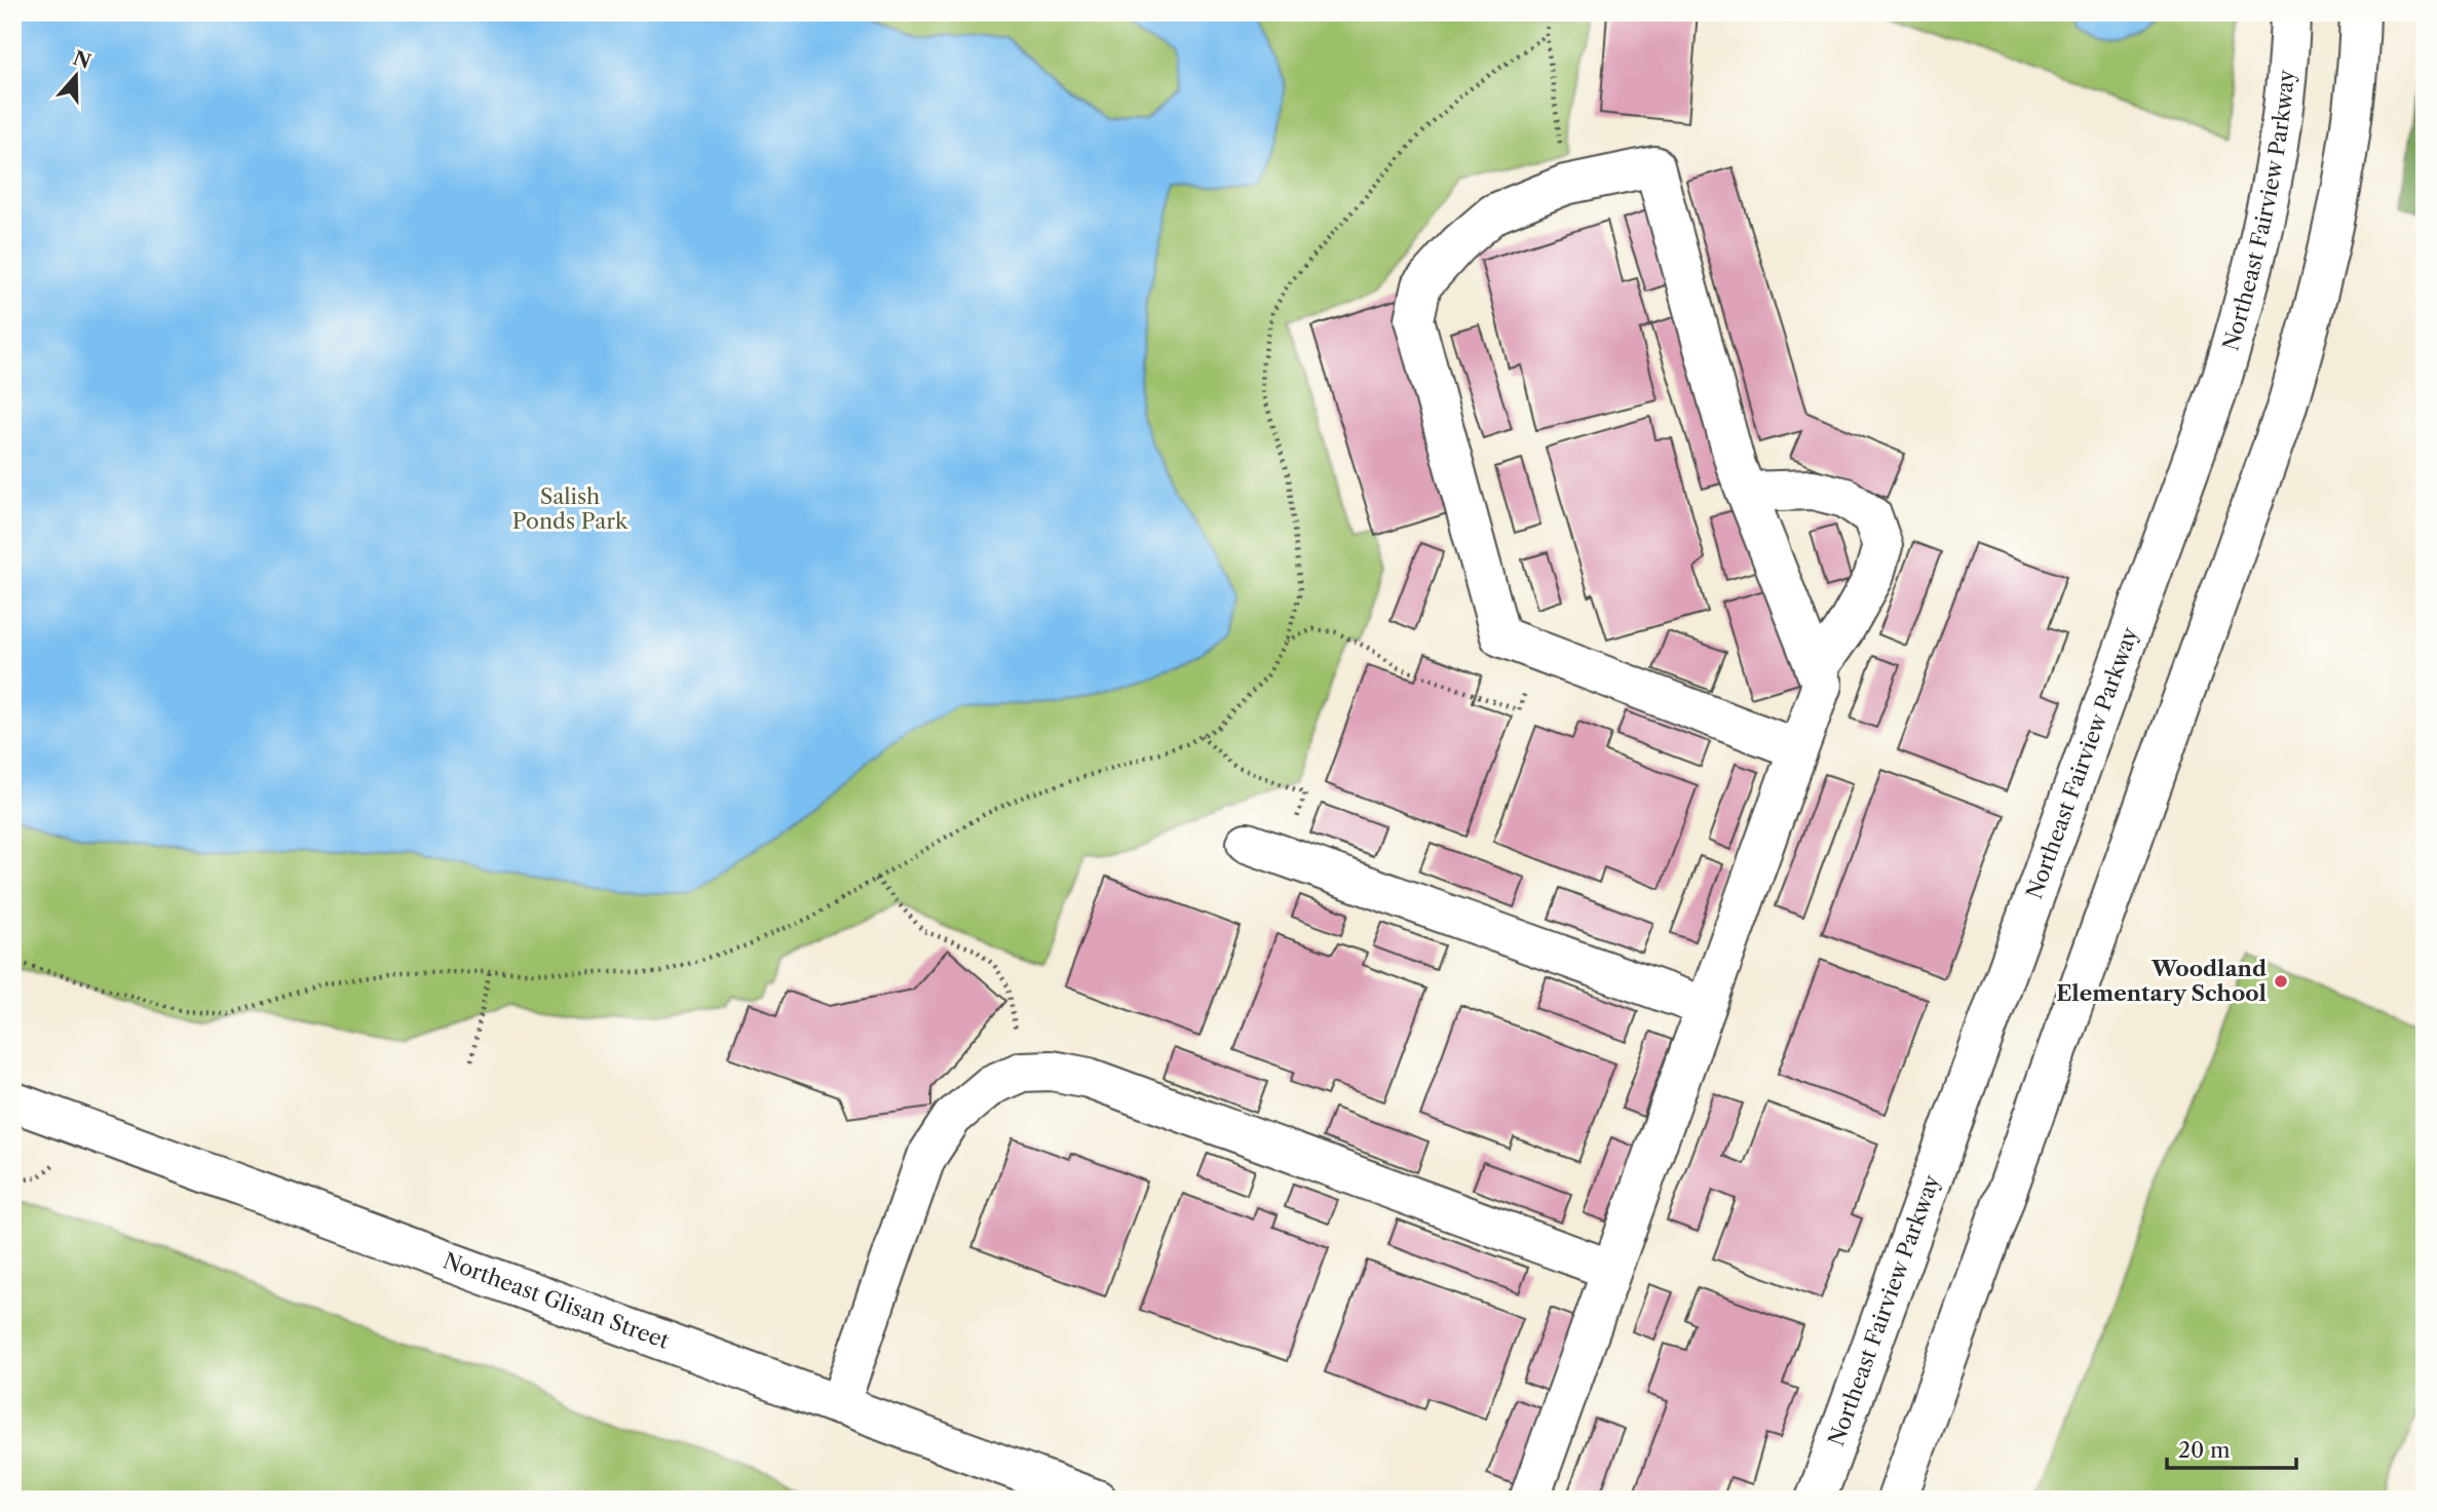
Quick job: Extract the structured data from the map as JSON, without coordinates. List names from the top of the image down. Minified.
{"streets":{"main road":["Northeast Fairview Parkway","Northeast Glisan Street"]},"parks":["Salish Ponds Park"],"places":["Woodland Elementary School"],"scale_bar":"20 m","north":"top"}
